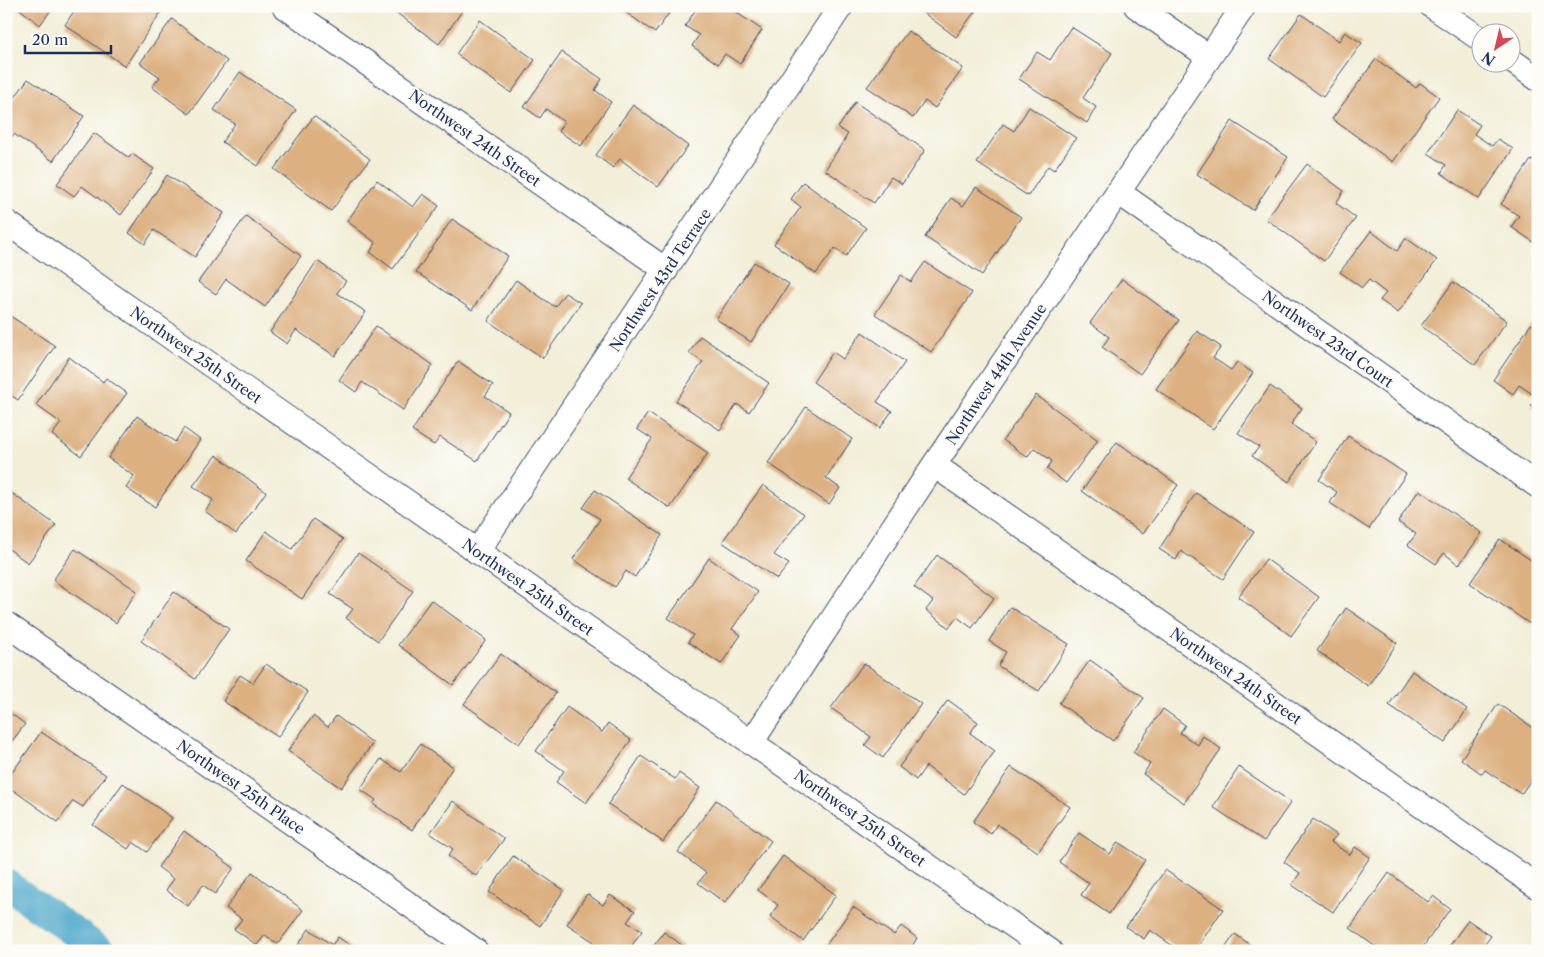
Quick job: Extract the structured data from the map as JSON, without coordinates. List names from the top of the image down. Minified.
{"streets":{"street":["Northwest 24th Street","Northwest 43rd Terrace","Northwest 23rd Court","Northwest 25th Street","Northwest 44th Avenue","Northwest 25th Place"]},"crossings":[["Northwest 24th Street","Northwest 43rd Terrace"],["Northwest 24th Street","Northwest 44th Avenue"],["Northwest 43rd Terrace","Northwest 25th Street"],["Northwest 23rd Court","Northwest 44th Avenue"],["Northwest 25th Street","Northwest 44th Avenue"]],"scale_bar":"20 m","north":"bottom left"}
